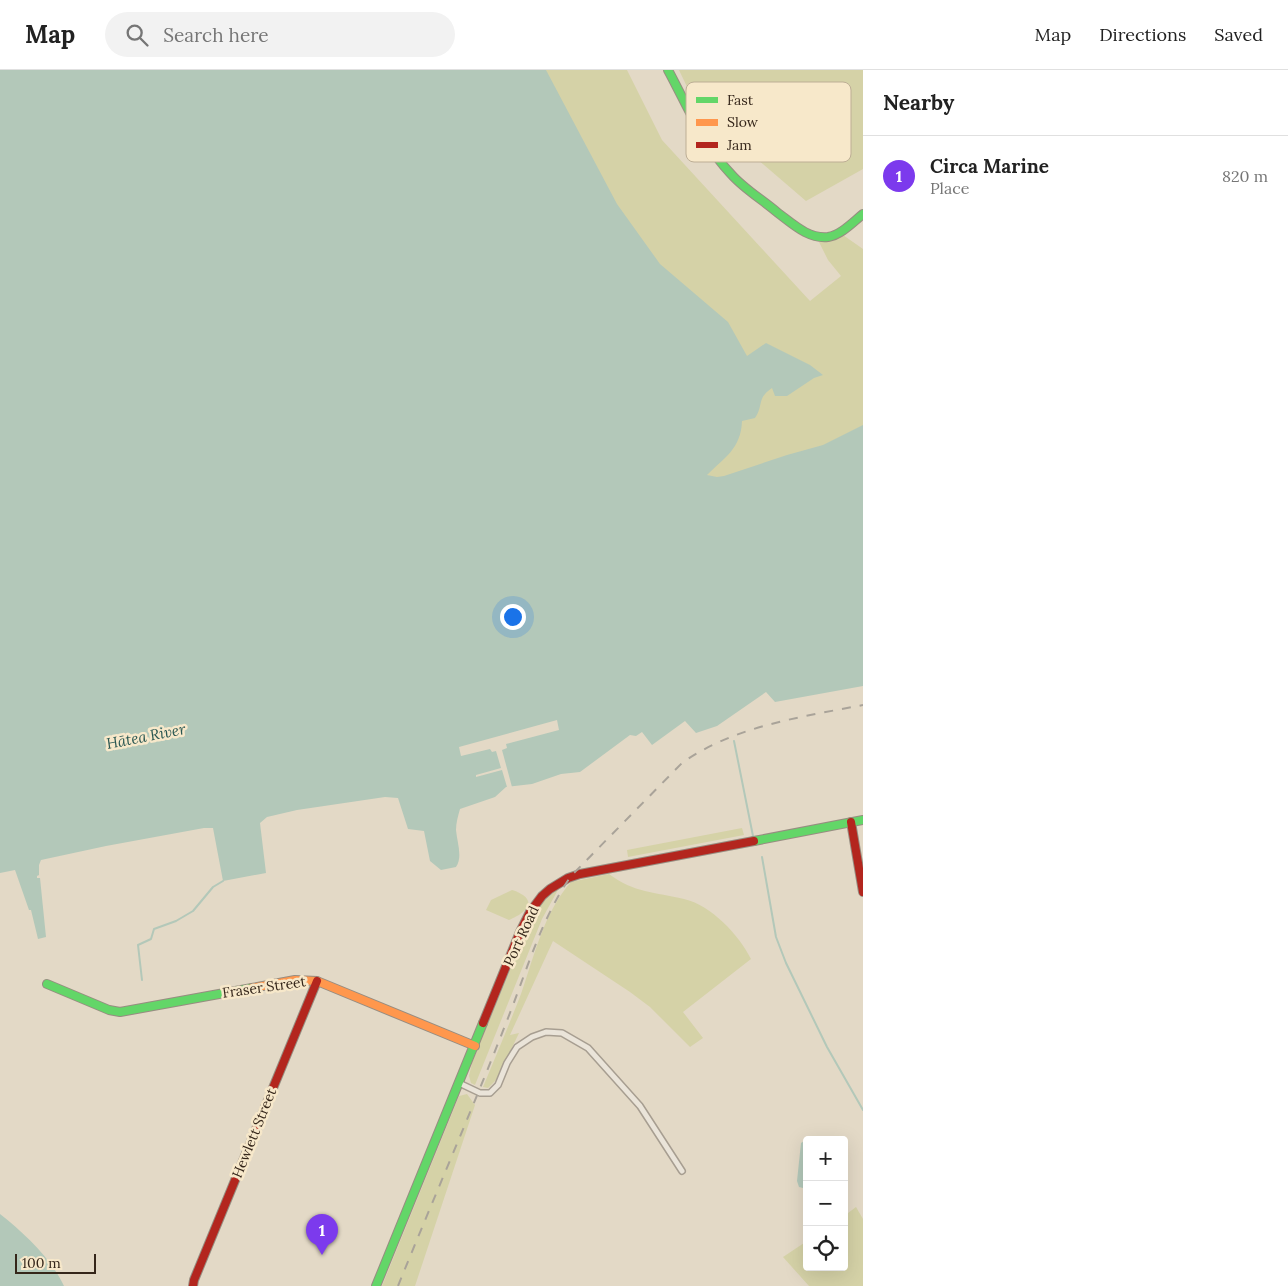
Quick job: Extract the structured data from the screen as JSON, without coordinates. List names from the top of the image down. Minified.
{"streets":{"street":["Port Road","Fraser Street","Hewlett Street"]},"crossings":[["Port Road","Fraser Street"],["Fraser Street","Hewlett Street"]],"water":["Hātea River"],"legend":["Fast","Slow","Jam"],"scale_bar":"100 m","page":{"header":"Map","search":"Search here","nav":["Map","Directions","Saved"],"heading":"Nearby","list":[{"mark":"1","name":"Circa Marine","note":"Place","value":"820 m"}],"map_buttons":["+","−"],"pins":"1","scale":"100 m"}}
